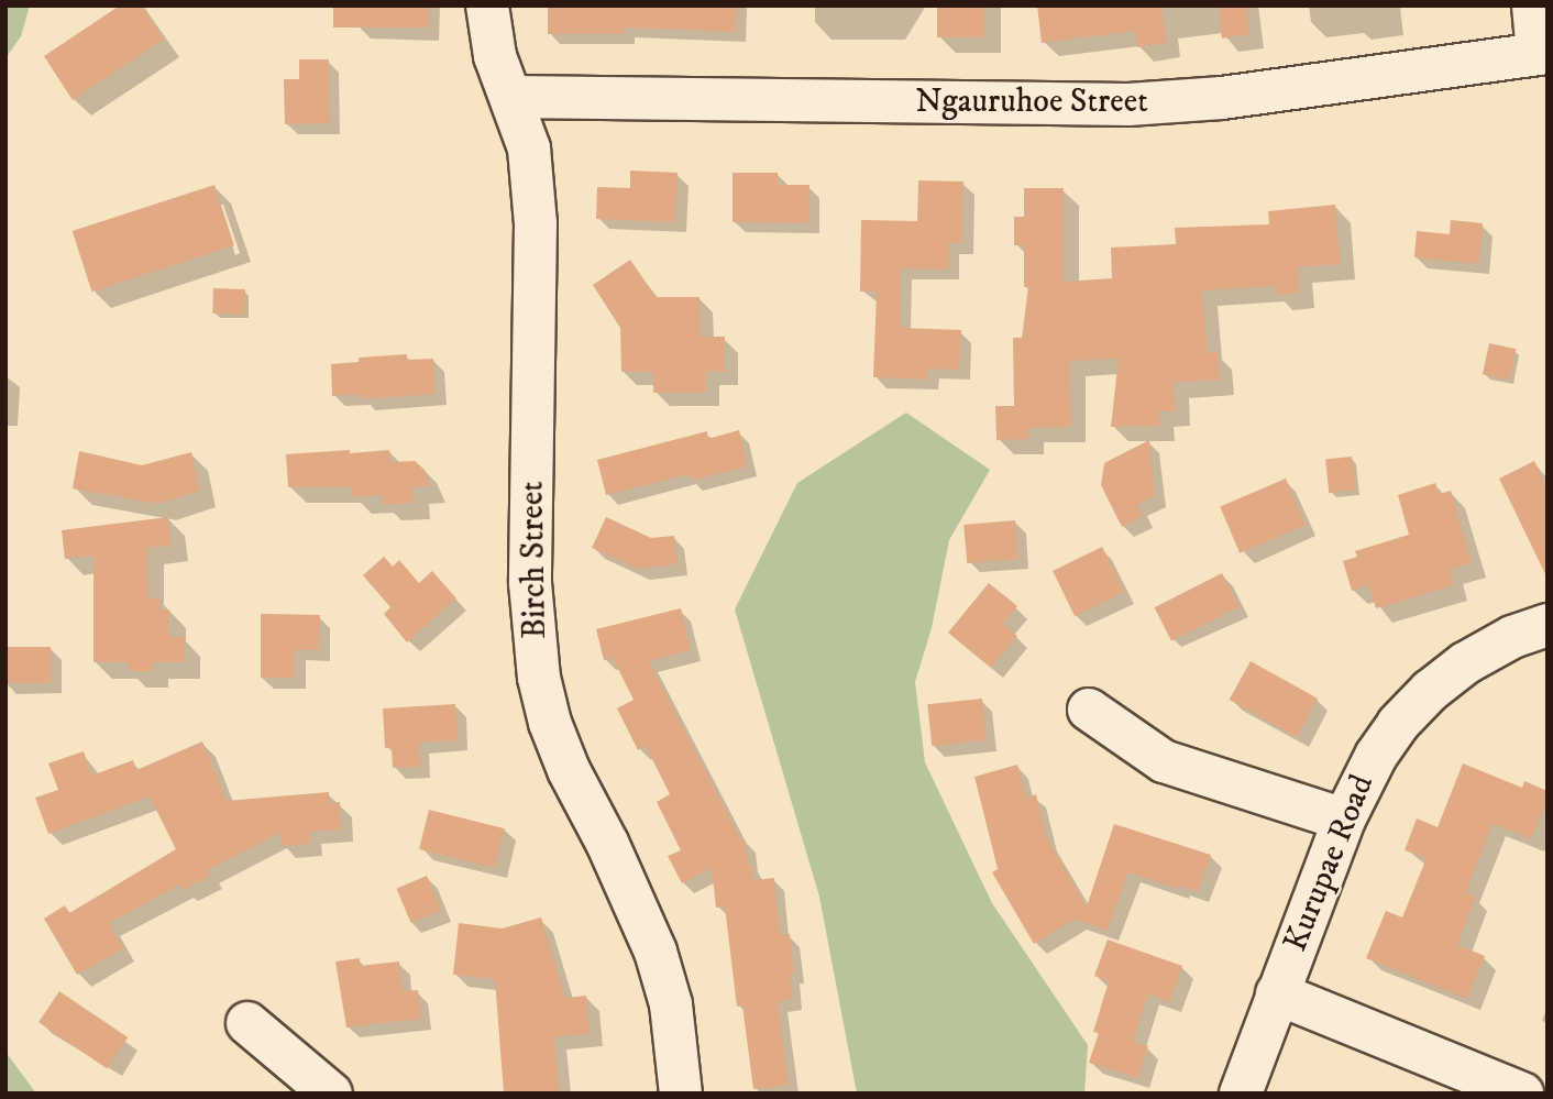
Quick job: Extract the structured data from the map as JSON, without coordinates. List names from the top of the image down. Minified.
{"streets":{"street":["Ngauruhoe Street","Birch Street","Kurupae Road"]},"crossings":[["Ngauruhoe Street","Birch Street"]]}
